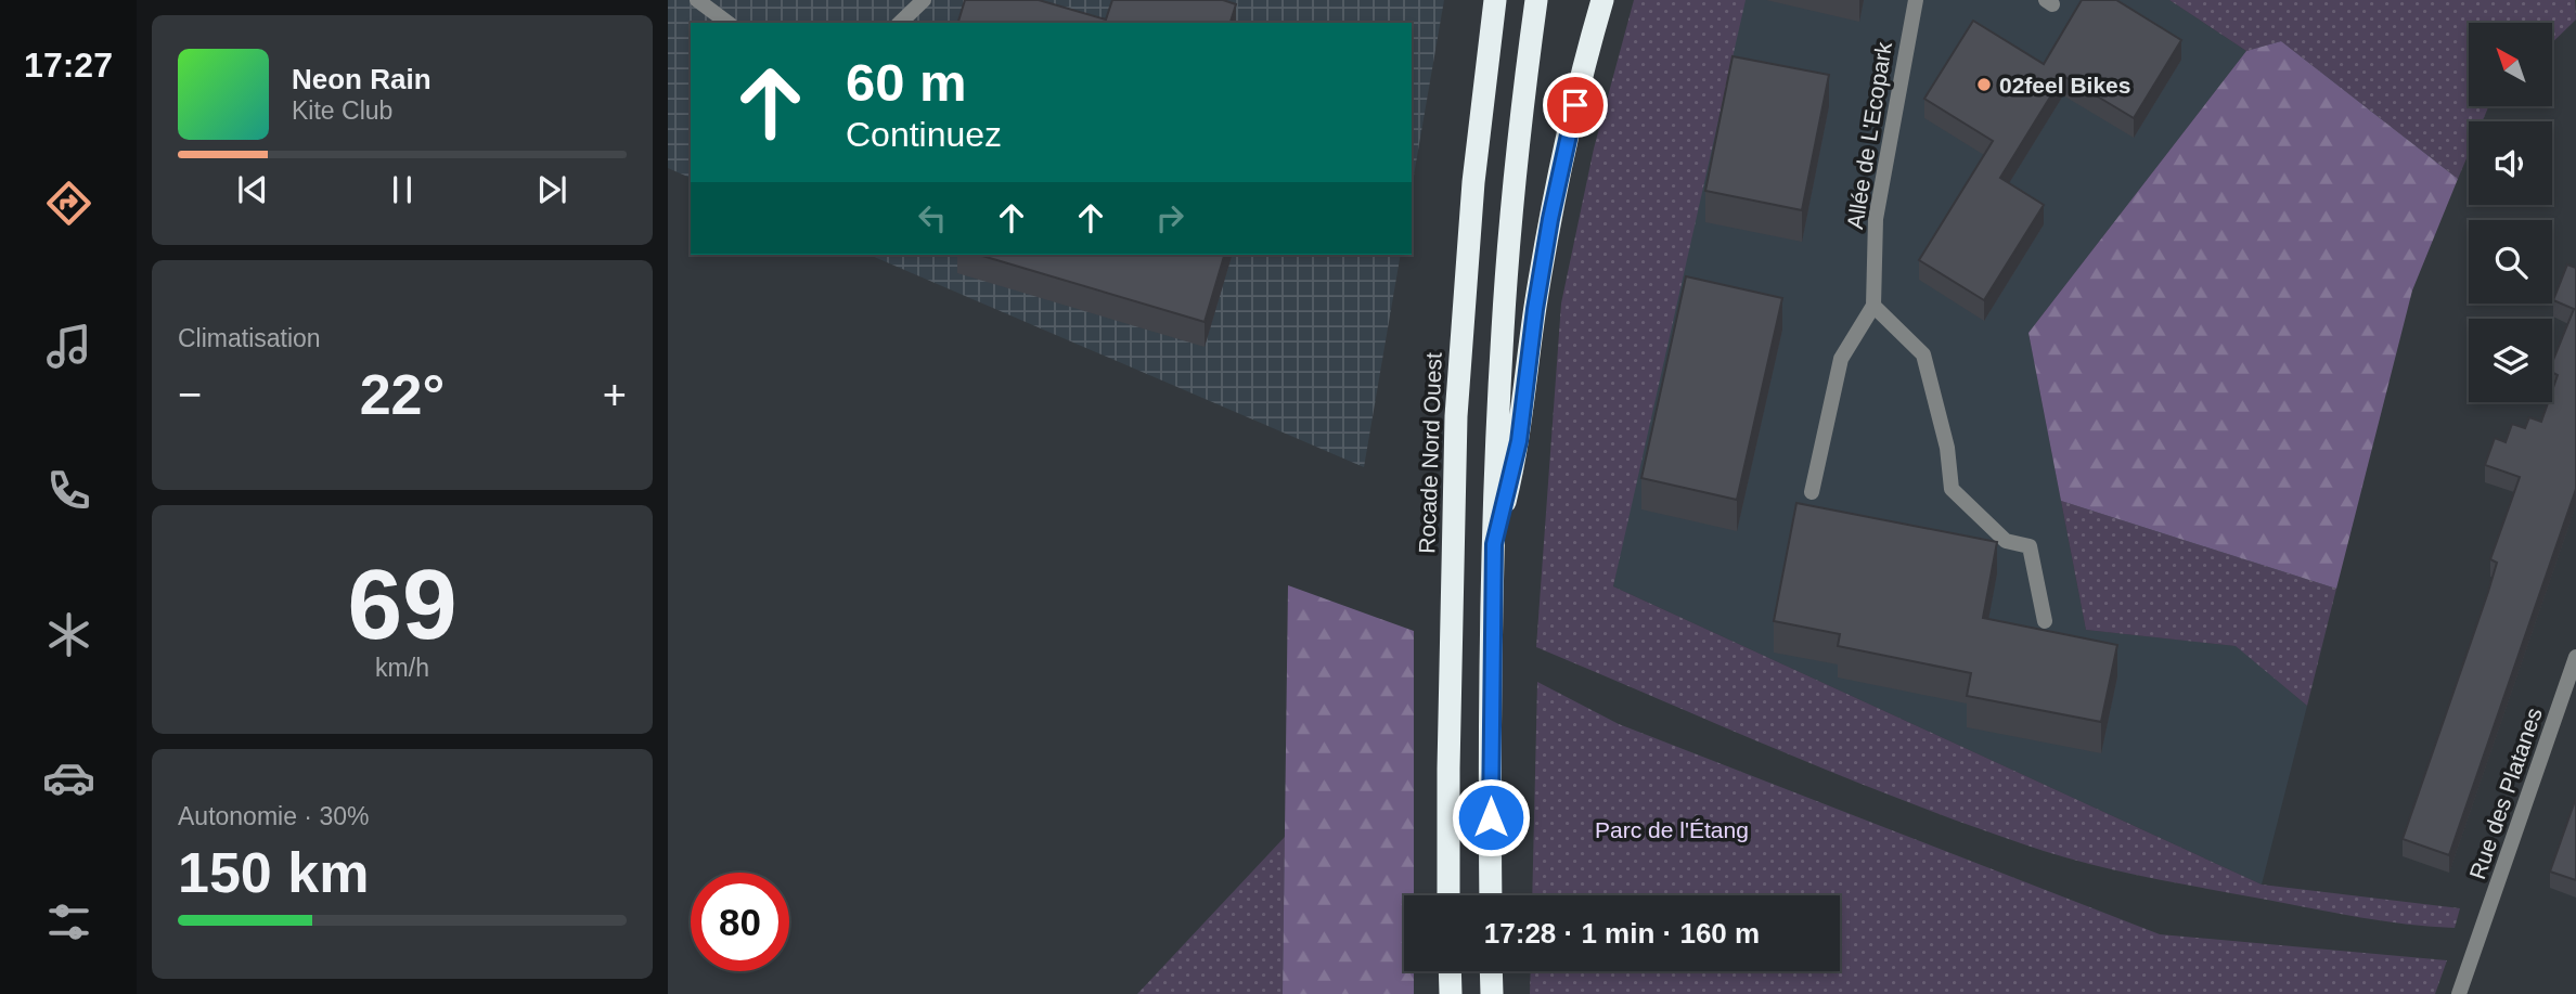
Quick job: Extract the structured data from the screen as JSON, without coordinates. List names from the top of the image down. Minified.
{"streets":{"highway":["Rocade Nord Ouest"],"street":["Allée de L'Ecopark","Rue des Platanes"]},"parks":["Parc de l'Étang"],"places":["02feel Bikes"],"north":"top left","page":{"tabs":"17:27","turn":["60 m","Continuez"],"song":["Neon Rain","Kite Club"],"tile":["Climatisation",["69","km/h"],["Autonomie · 30%","150 km"]],"heat":["−","22°","+"],"limit":"80","trip":"17:28 · 1 min · 160 m"}}
